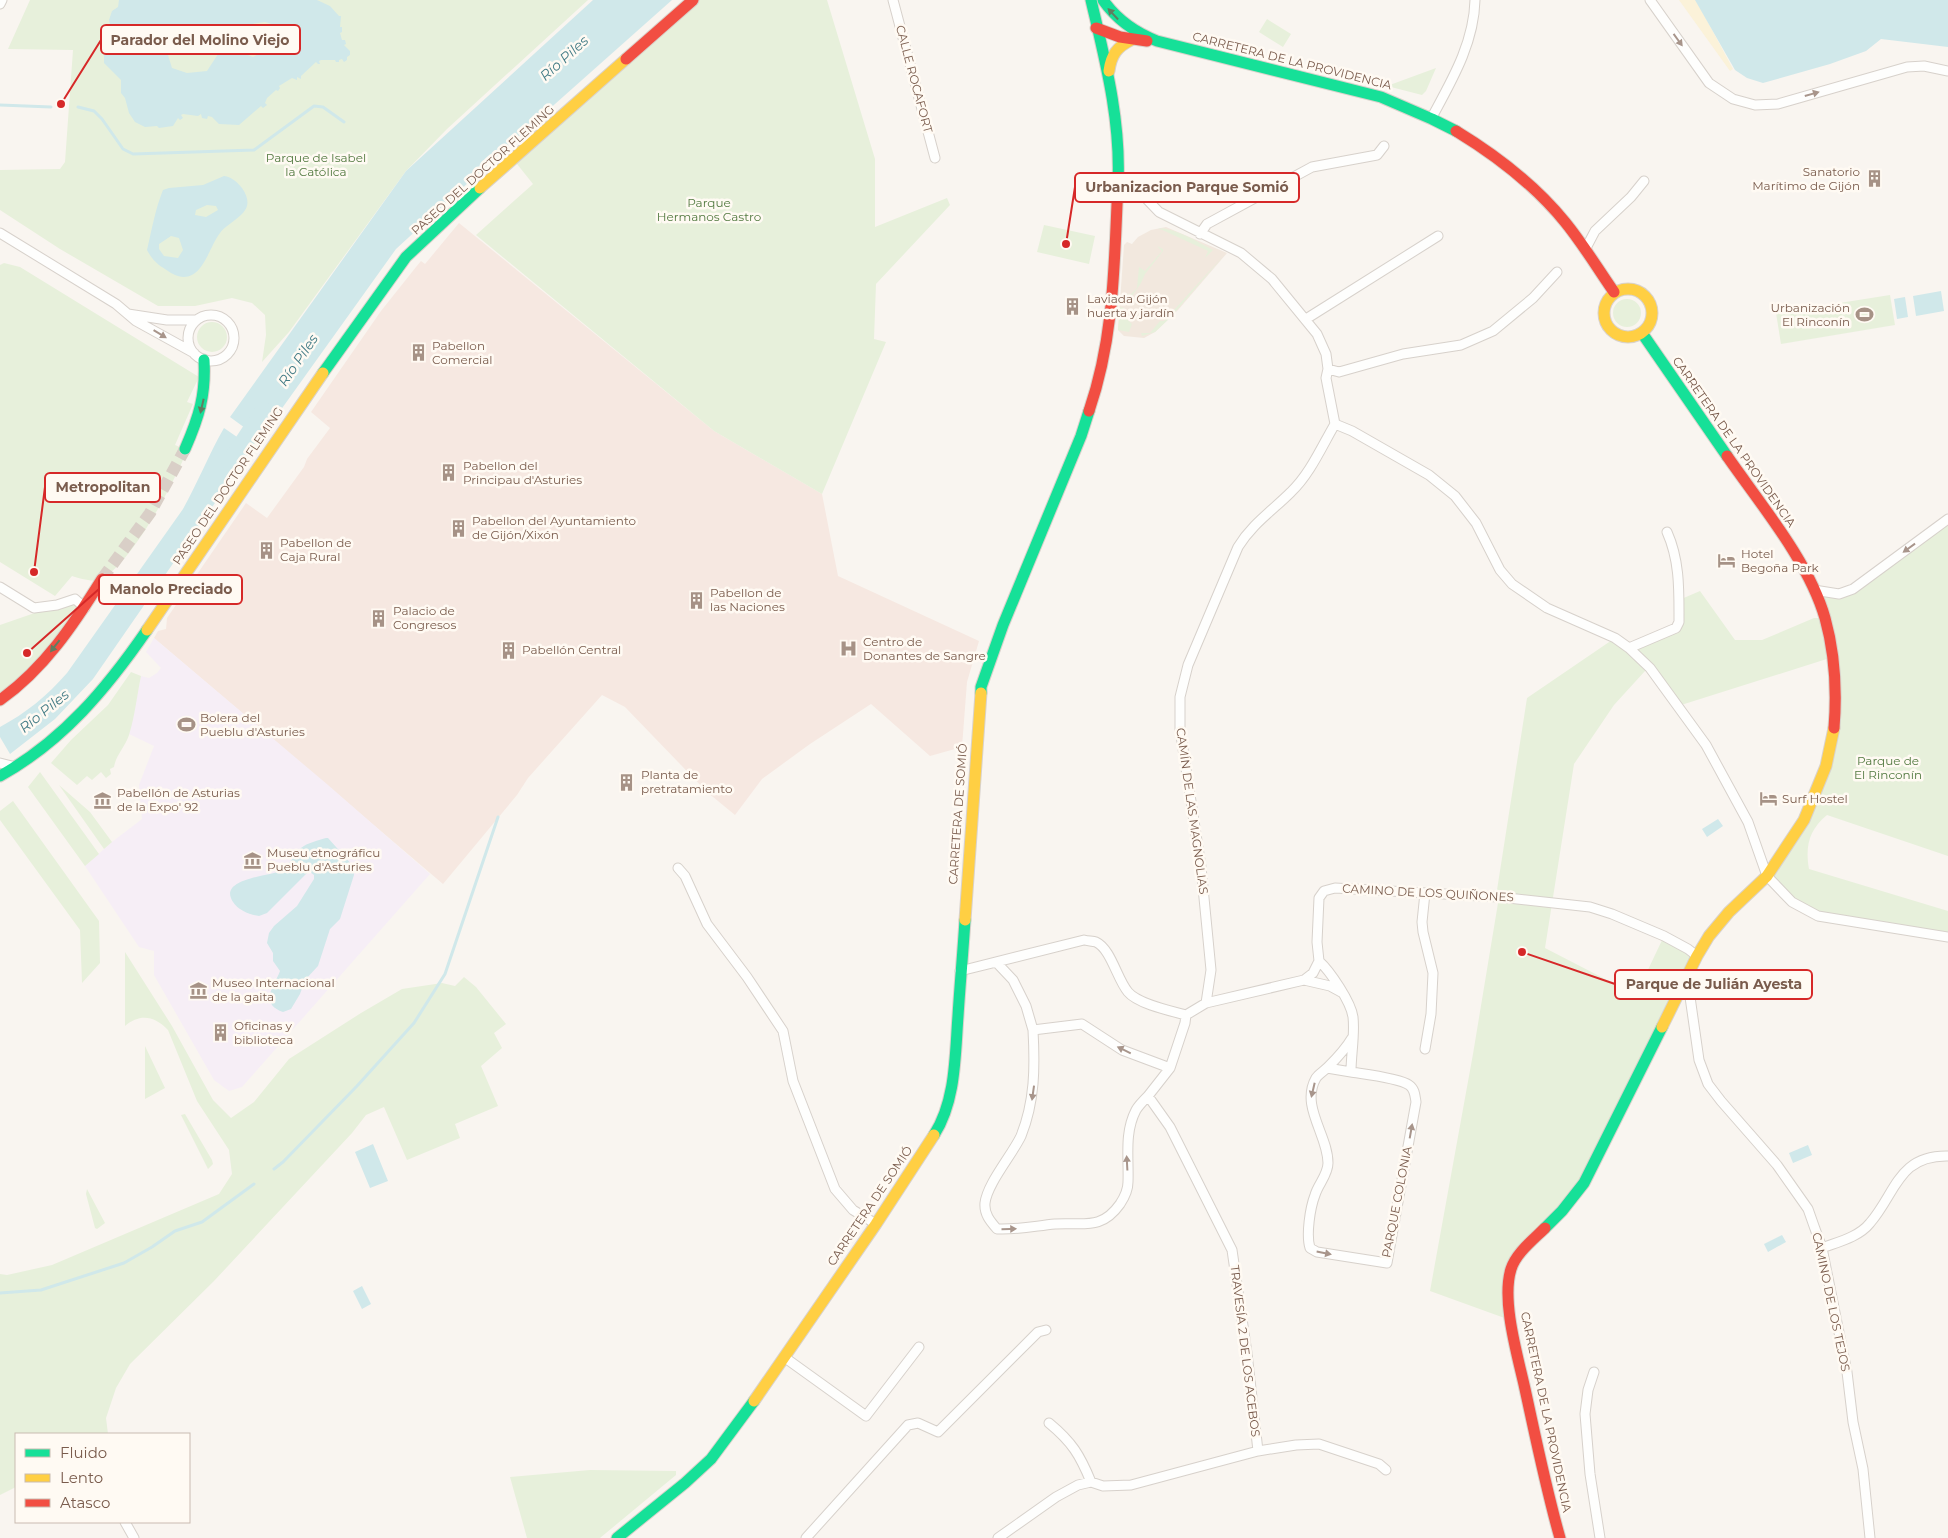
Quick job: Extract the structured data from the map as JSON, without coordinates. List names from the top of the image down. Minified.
{"streets":{"street":["CARRETERA DE LA PROVIDENCIA","CALLE ROCAFORT","PASEO DEL DOCTOR FLEMING","CAMÍN DE LAS MAGNOLIAS","CARRETERA DE SOMIÓ","CAMINO DE LOS QUIÑONES","PARQUE COLONIA","CAMINO DE LOS TEJOS","TRAVESÍA 2 DE LOS ACEBOS"]},"crossings":[["CARRETERA DE LA PROVIDENCIA","CARRETERA DE SOMIÓ"],["CARRETERA DE LA PROVIDENCIA","CAMINO DE LOS QUIÑONES"],["CARRETERA DE LA PROVIDENCIA","CAMINO DE LOS TEJOS"]],"water":["Río Piles"],"parks":["Parque de Isabel la Católica","Parque Hermanos Castro","Parque de El Rinconín"],"places":{"other":["Parador del Molino Viejo","Urbanizacion Parque Somió","Metropolitan","Manolo Preciado","Parque de Julián Ayesta"],"building":["Sanatorio Marítimo de Gijón","Laviada Gijón huerta y jardín","Pabellon Comercial","Pabellon del Principau d'Asturies","Pabellon del Ayuntamiento de Gijón/Xixón","Pabellon de Caja Rural","Pabellon de las Naciones","Palacio de Congresos","Pabellón Central","Planta de pretratamiento","Oficinas y biblioteca"],"sports":["Urbanización El Rinconín","Bolera del Pueblu d'Asturies"],"hotel":["Hotel Begoña Park","Surf Hostel"],"hospital":["Centro de Donantes de Sangre"],"museum":["Pabellón de Asturias de la Expo' 92","Museu etnográficu Pueblu d'Asturies","Museo Internacional de la gaita"]},"legend":["Fluido","Lento","Atasco"]}
